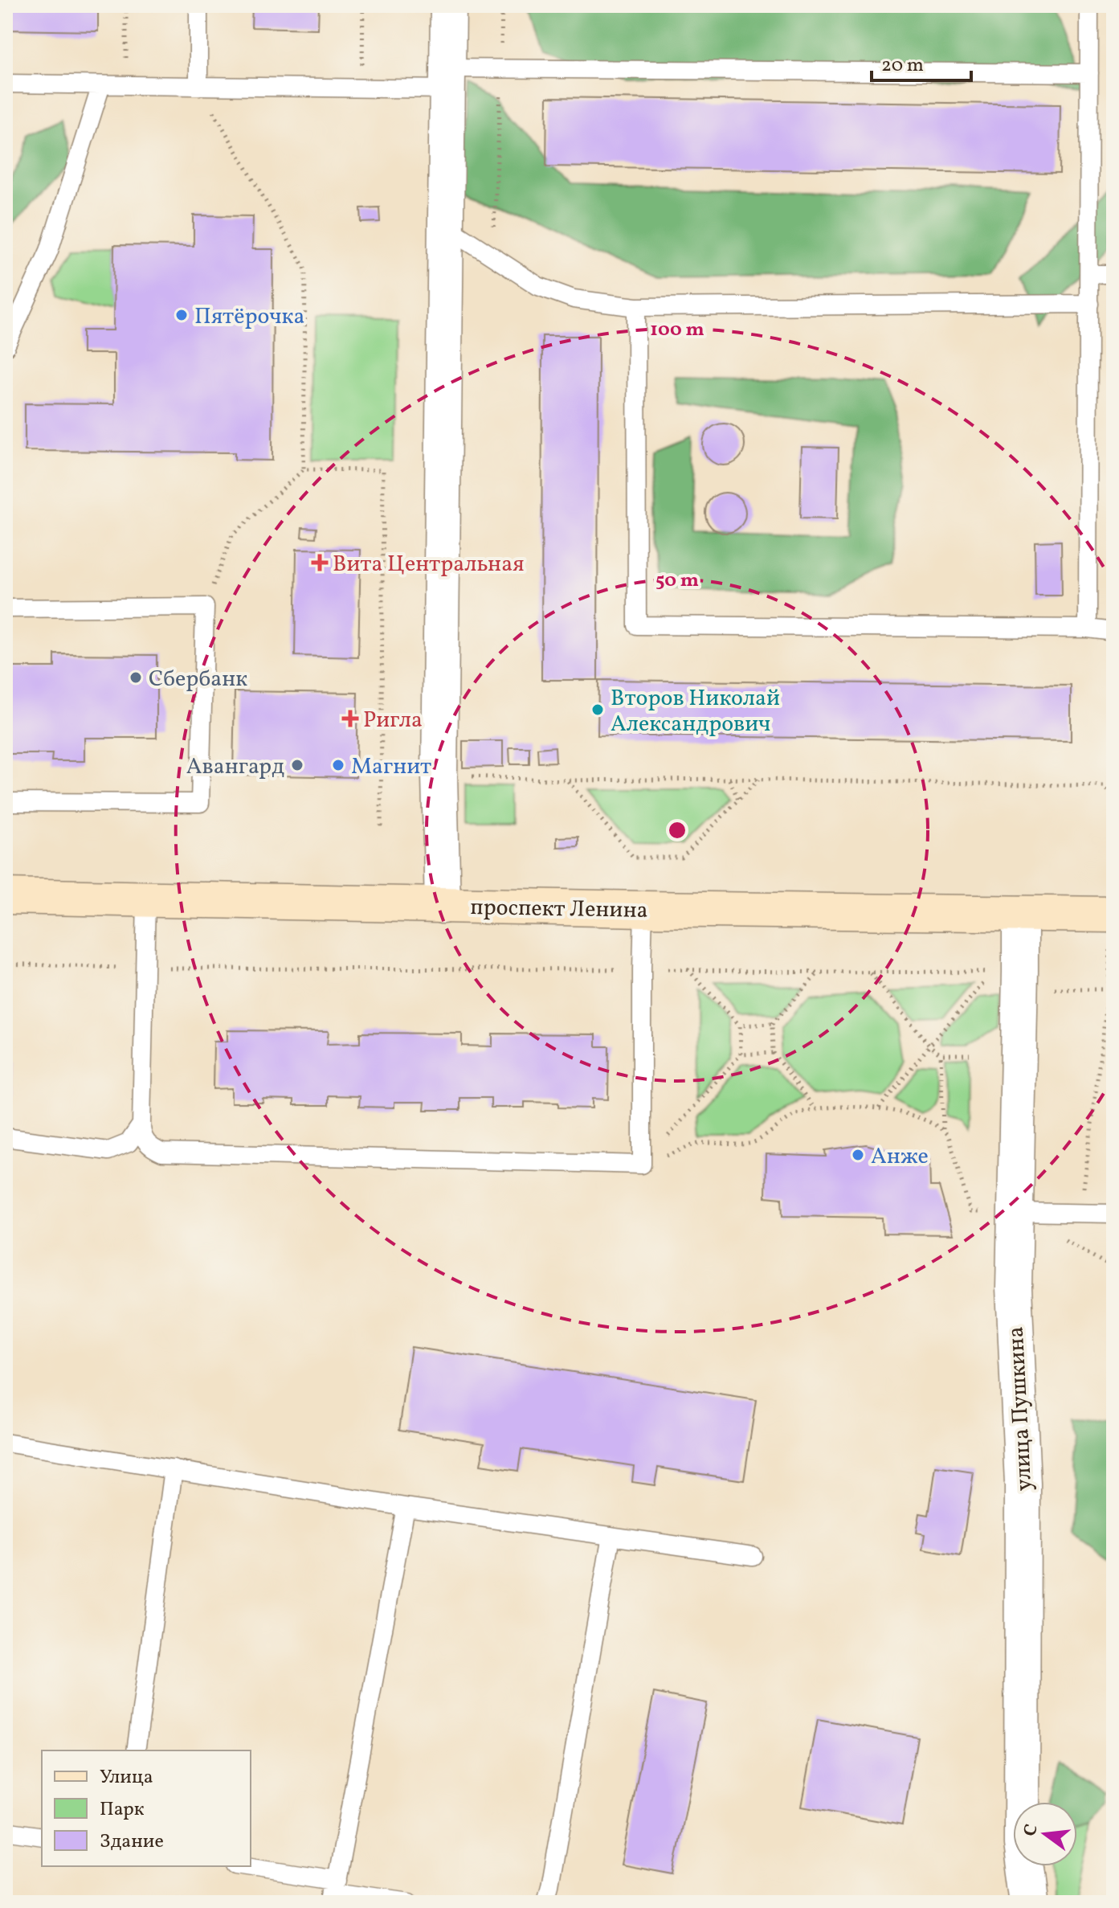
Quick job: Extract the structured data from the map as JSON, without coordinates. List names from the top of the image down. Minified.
{"streets":{"main road":["проспект Ленина"],"street":["улица Пушкина"]},"crossings":[["проспект Ленина","улица Пушкина"]],"places":{"other":["Пятёрочка","Сбербанк","Второв Николай Александрович","Авангард","Магнит","Анже"],"health":["Вита Центральная","Ригла"]},"legend":["Улица","Парк","Здание"],"scale_bar":"20 m","north":"left","rings":["100 m","50 m"]}
